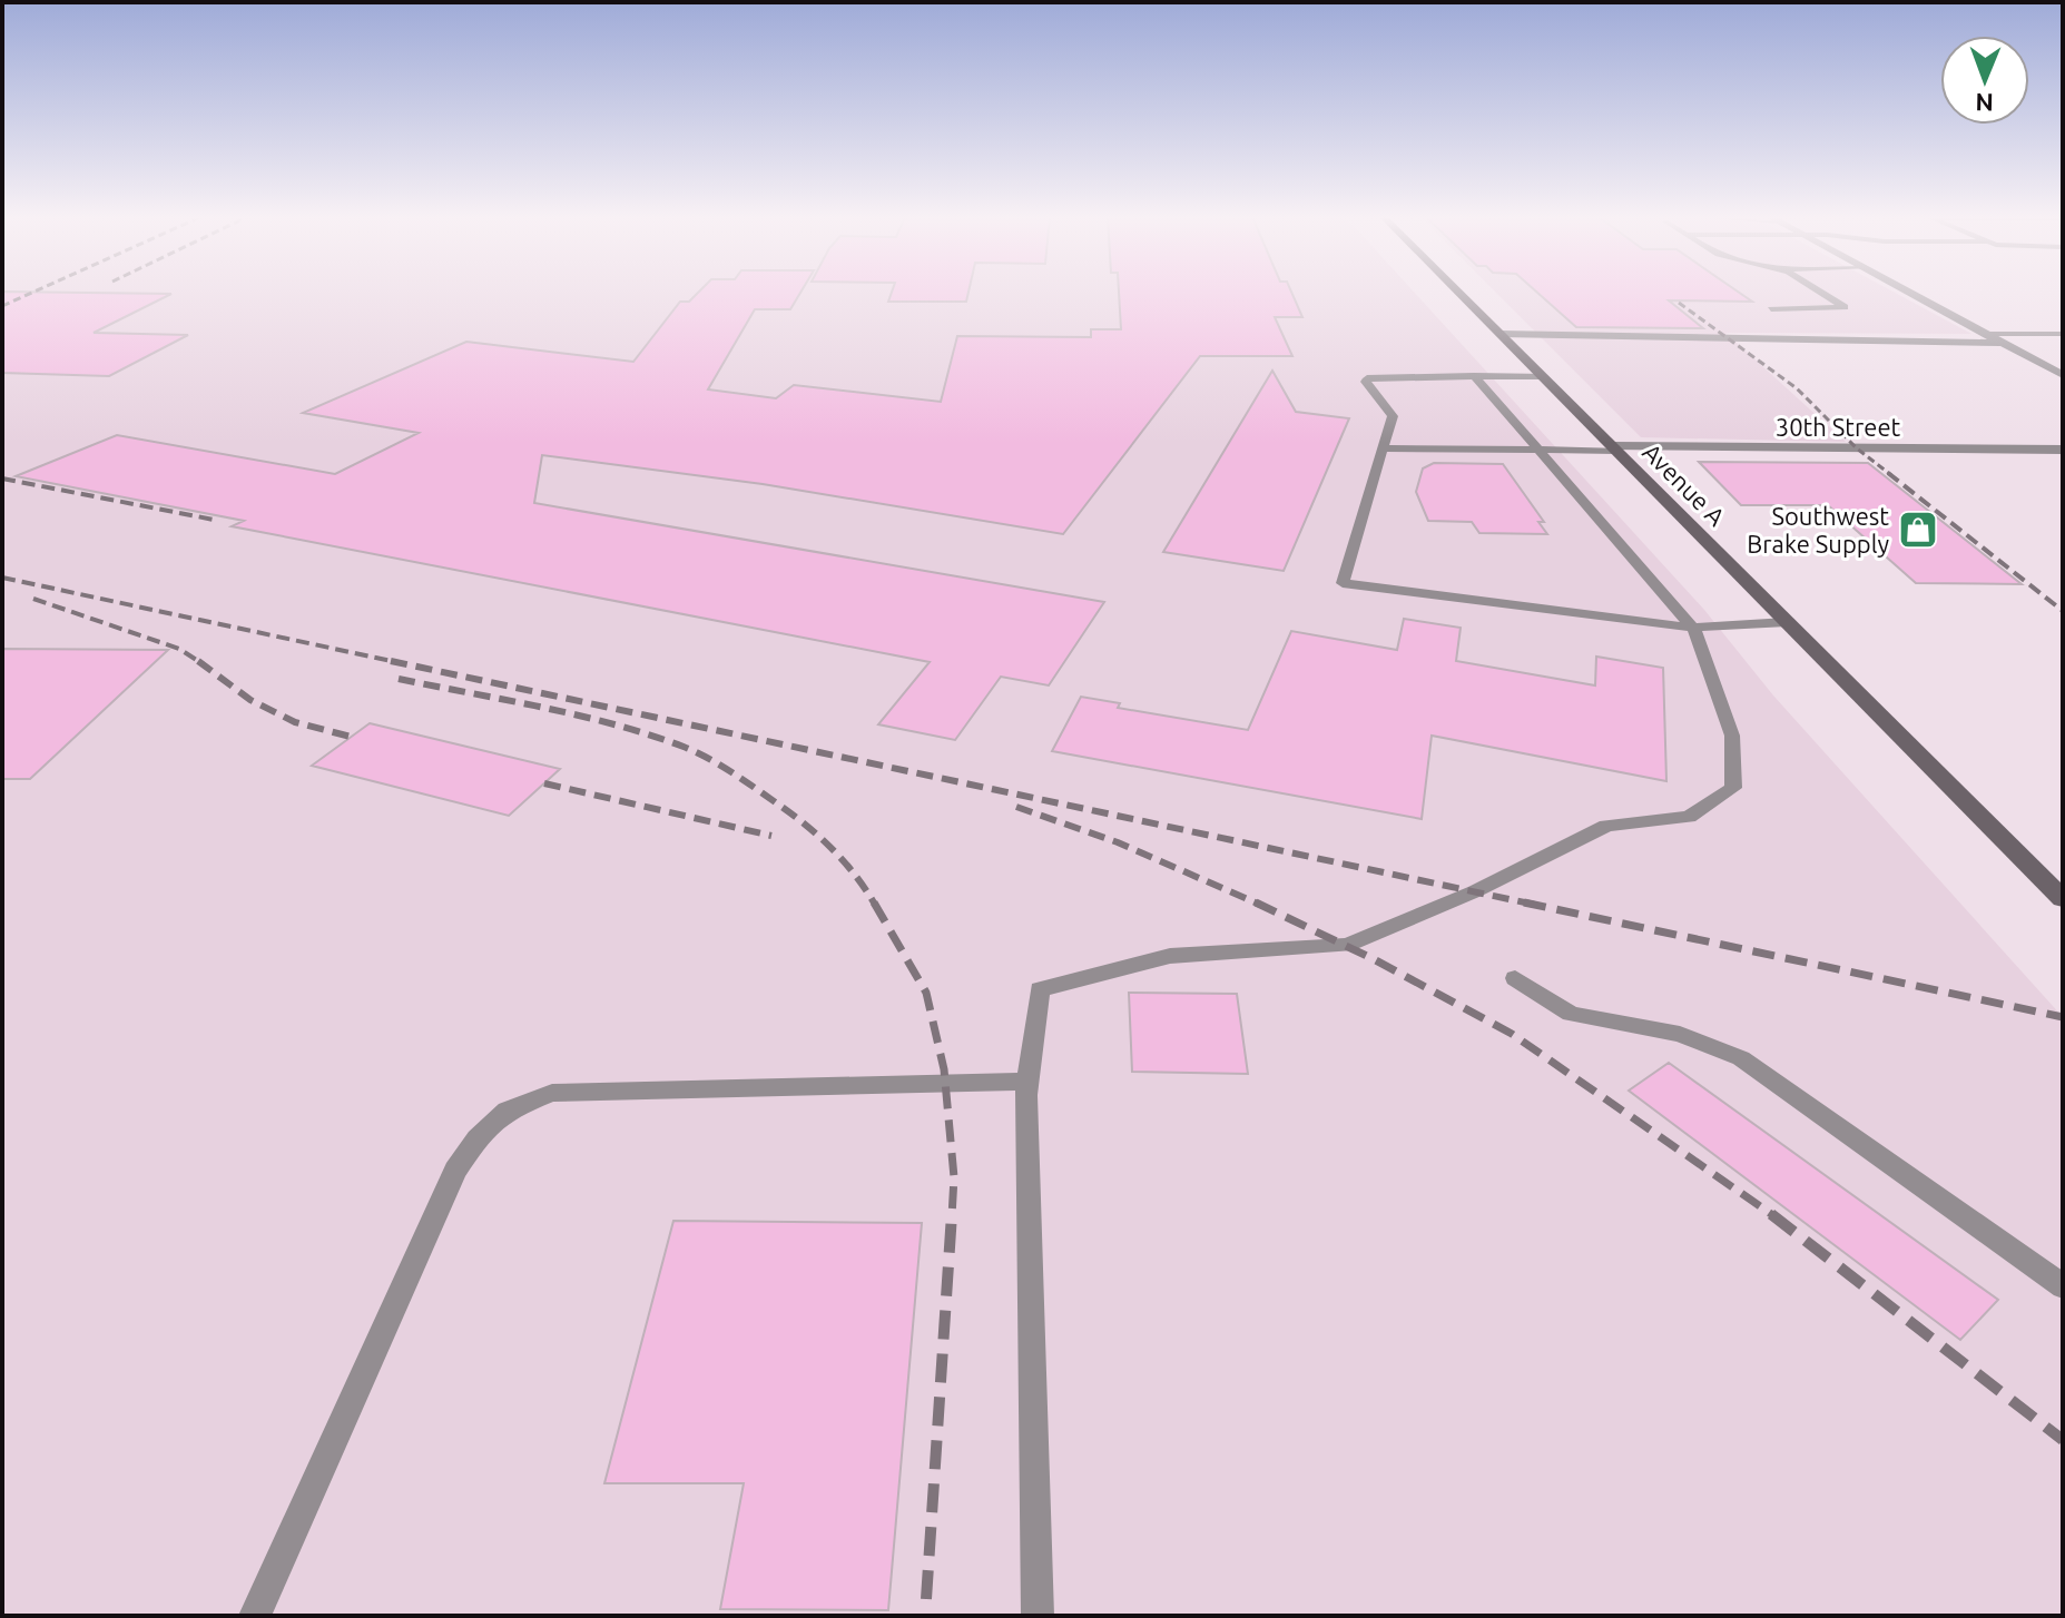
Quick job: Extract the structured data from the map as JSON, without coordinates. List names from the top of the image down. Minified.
{"streets":{"main road":["Avenue A"],"street":["30th Street"]},"crossings":[["30th Street","Avenue A"]],"places":{"shop":["Southwest Brake Supply"]},"north":"bottom"}
